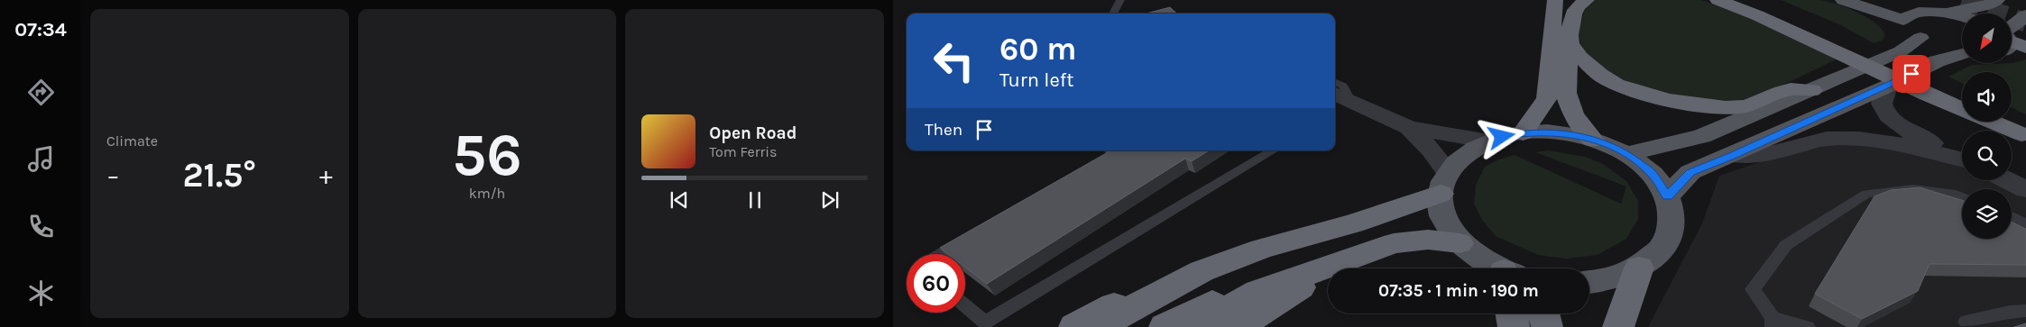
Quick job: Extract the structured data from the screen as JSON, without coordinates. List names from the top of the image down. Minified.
{"north":"bottom left","page":{"tabs":"07:34","tile":["Climate",["56","km/h"]],"turn":["60 m","Turn left"],"then":"Then","song":["Open Road","Tom Ferris"],"heat":["−","21.5°","+"],"limit":"60","trip":"07:35 · 1 min · 190 m"}}
